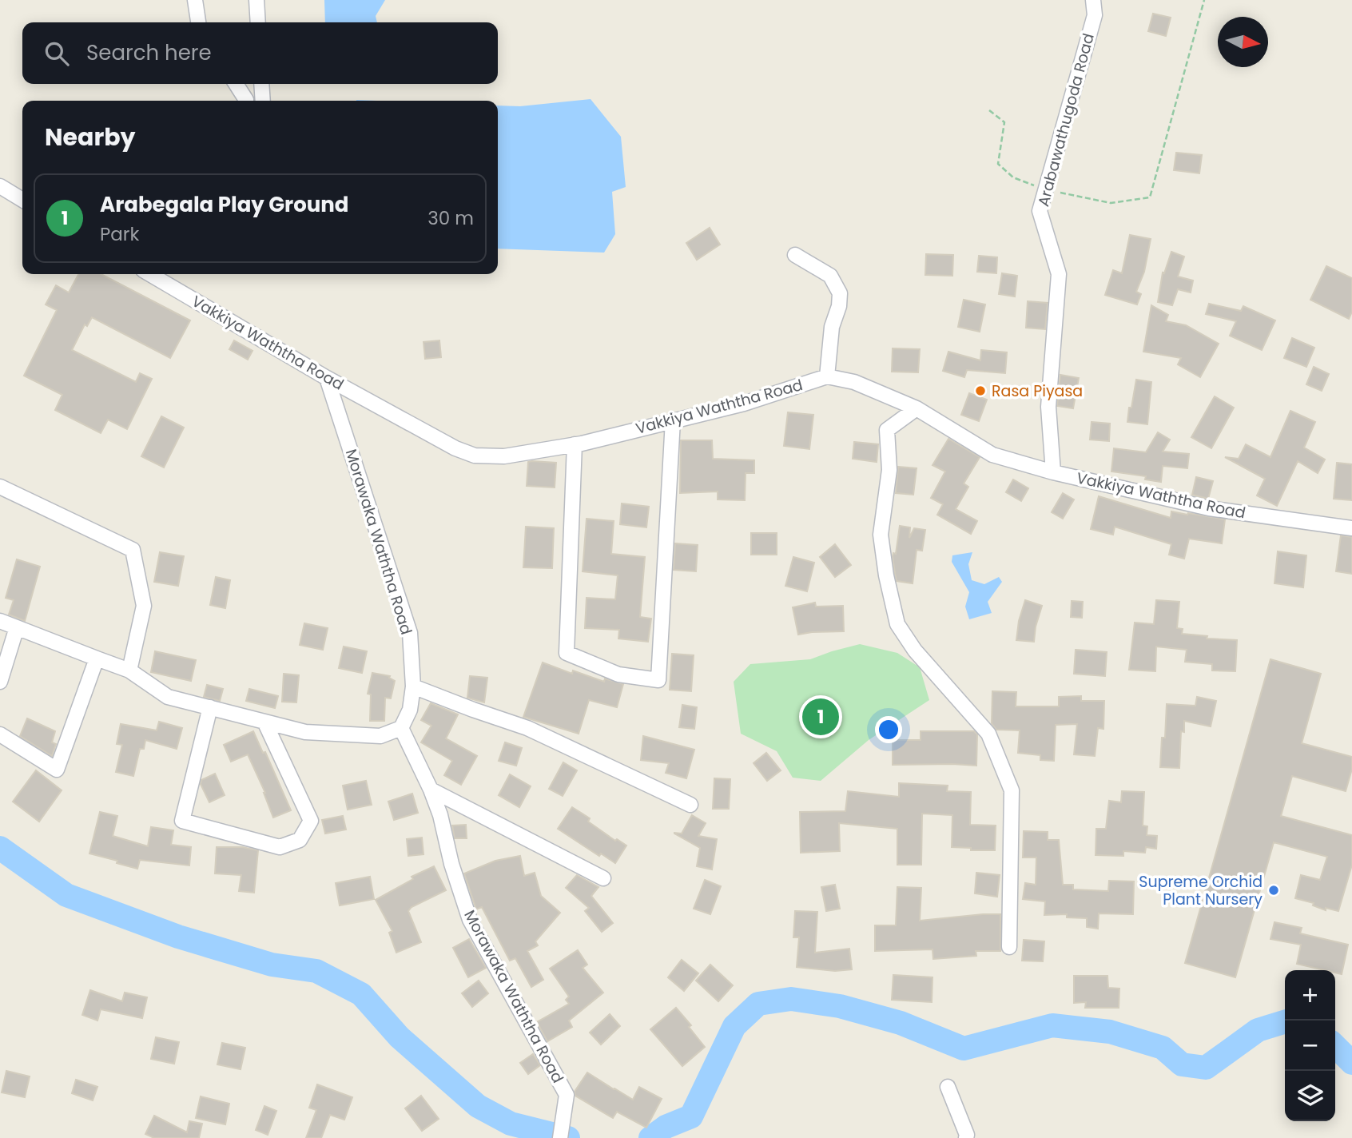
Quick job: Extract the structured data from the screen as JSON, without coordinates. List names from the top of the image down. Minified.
{"streets":{"street":["Arabawathugoda Road","Vakkiya Waththa Road","Morawaka Waththa Road"]},"crossings":[["Arabawathugoda Road","Vakkiya Waththa Road"],["Vakkiya Waththa Road","Morawaka Waththa Road"]],"places":["Rasa Piyasa","Supreme Orchid Plant Nursery"],"north":"right","page":{"search":"Search here","heading":"Nearby","list":[{"mark":"1","name":"Arabegala Play Ground","note":"Park","value":"30 m"}],"pins":"1","map_buttons":["+","−"]}}
